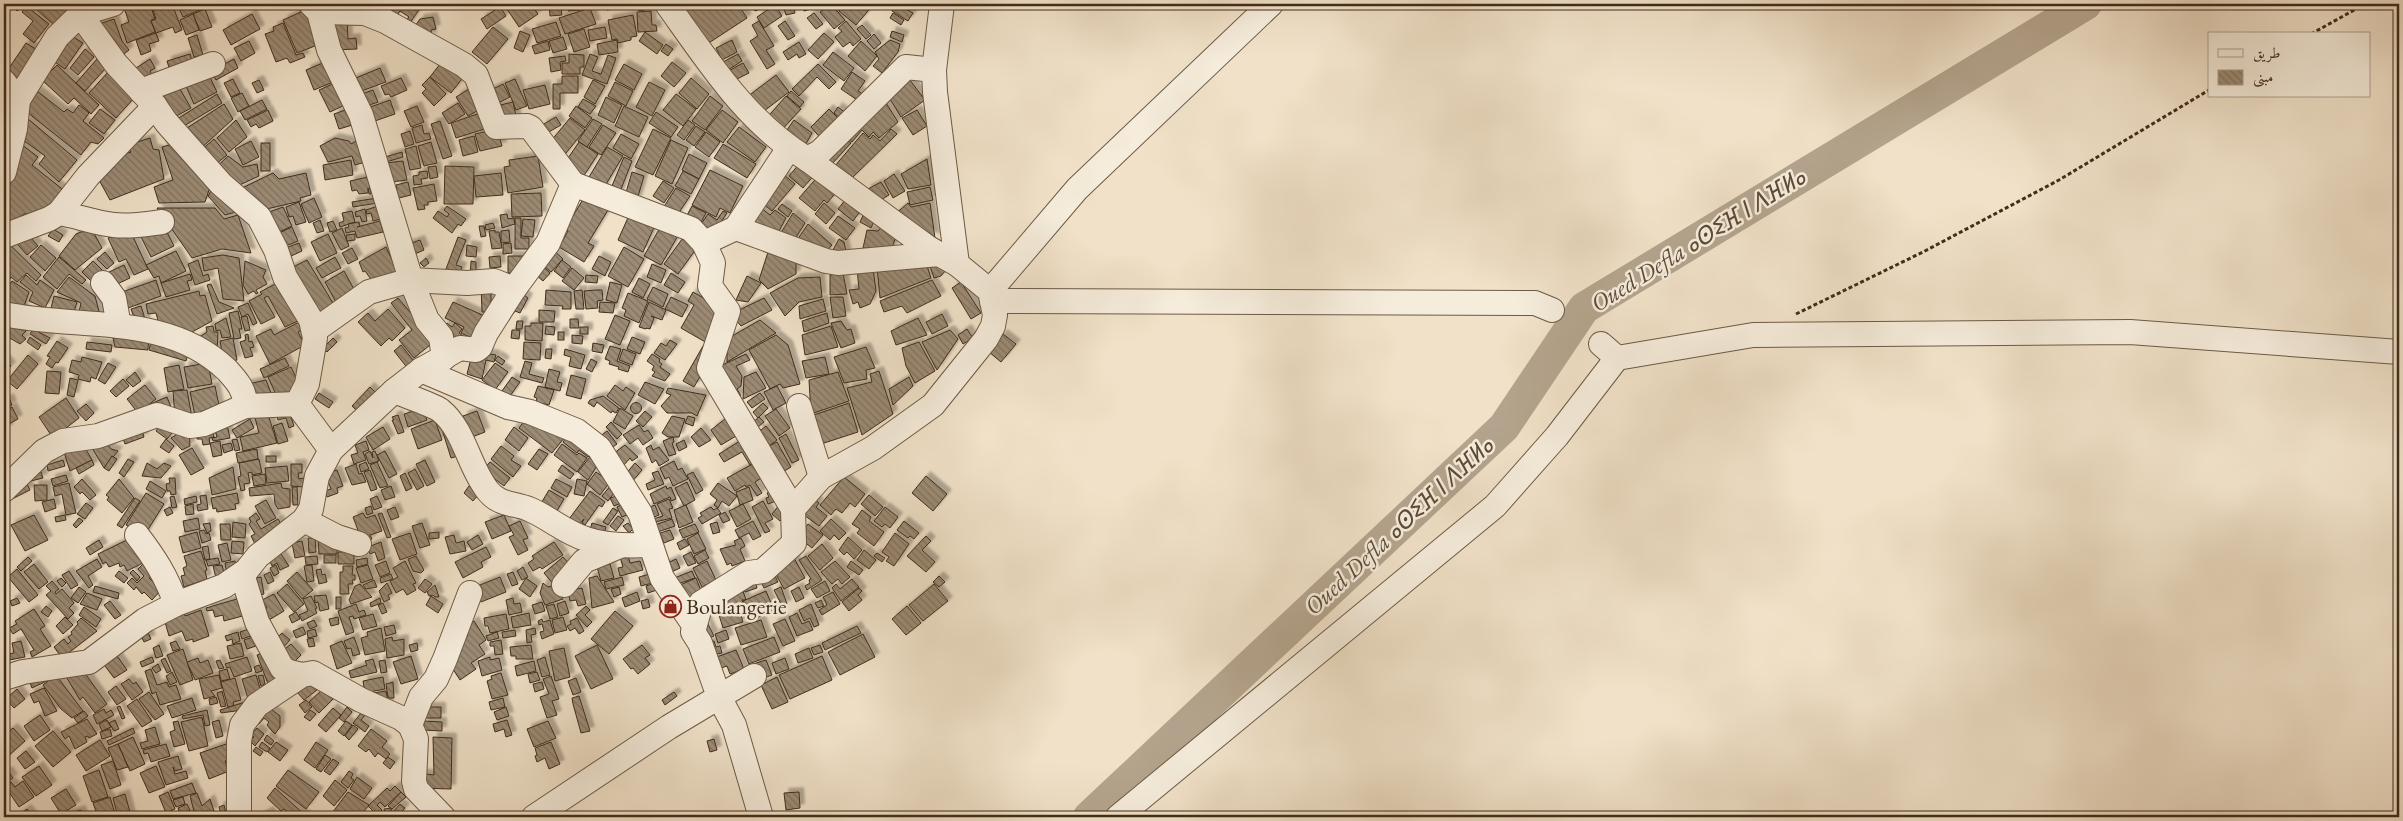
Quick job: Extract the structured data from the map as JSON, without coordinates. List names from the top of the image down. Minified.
{"water":["Oued Defla ⴰⵙⵉⴼ ⵏ ⴷⴼⵍⴰ"],"places":{"shop":["Boulangerie"]},"legend":["طريق","مبنى"]}
